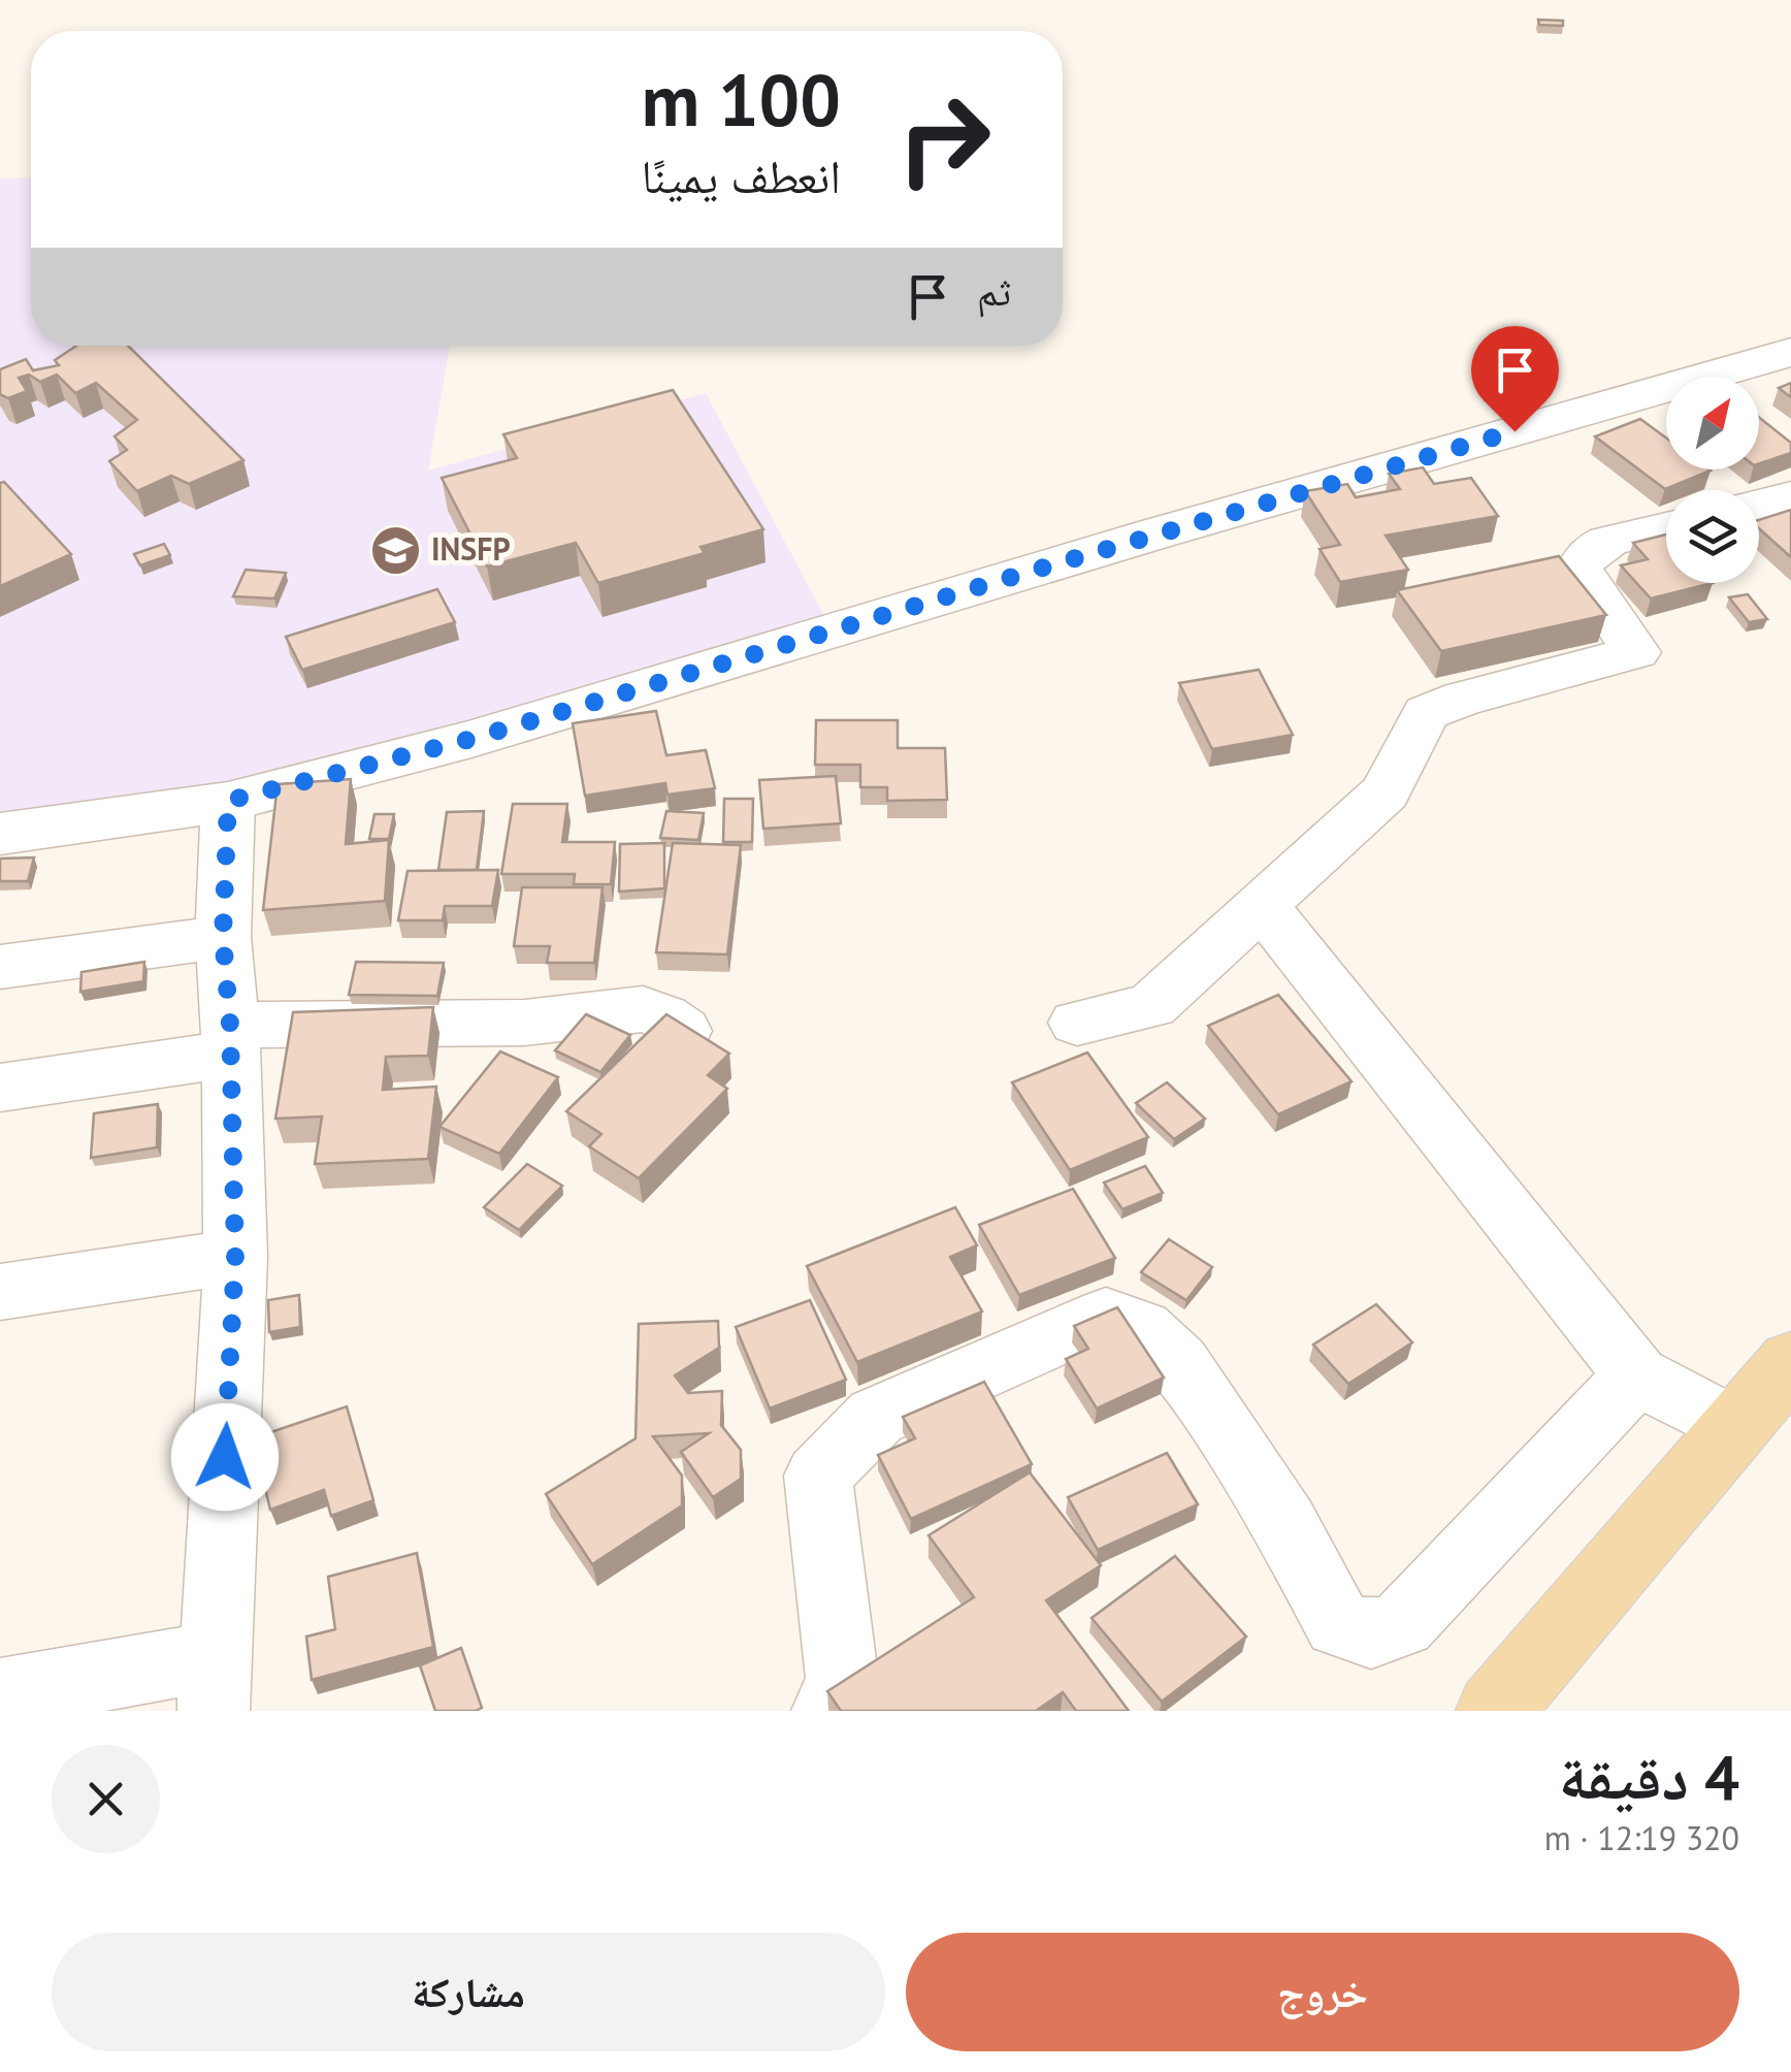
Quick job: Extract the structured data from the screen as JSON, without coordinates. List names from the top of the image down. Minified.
{"places":{"school or university":["INSFP"]},"north":"top right","page":{"turn":["100 m","انعطف يمينًا"],"then":"ثم","heading":["4 دقيقة","320 m · 12:19"],"buttons":["خروج","مشاركة"]}}
